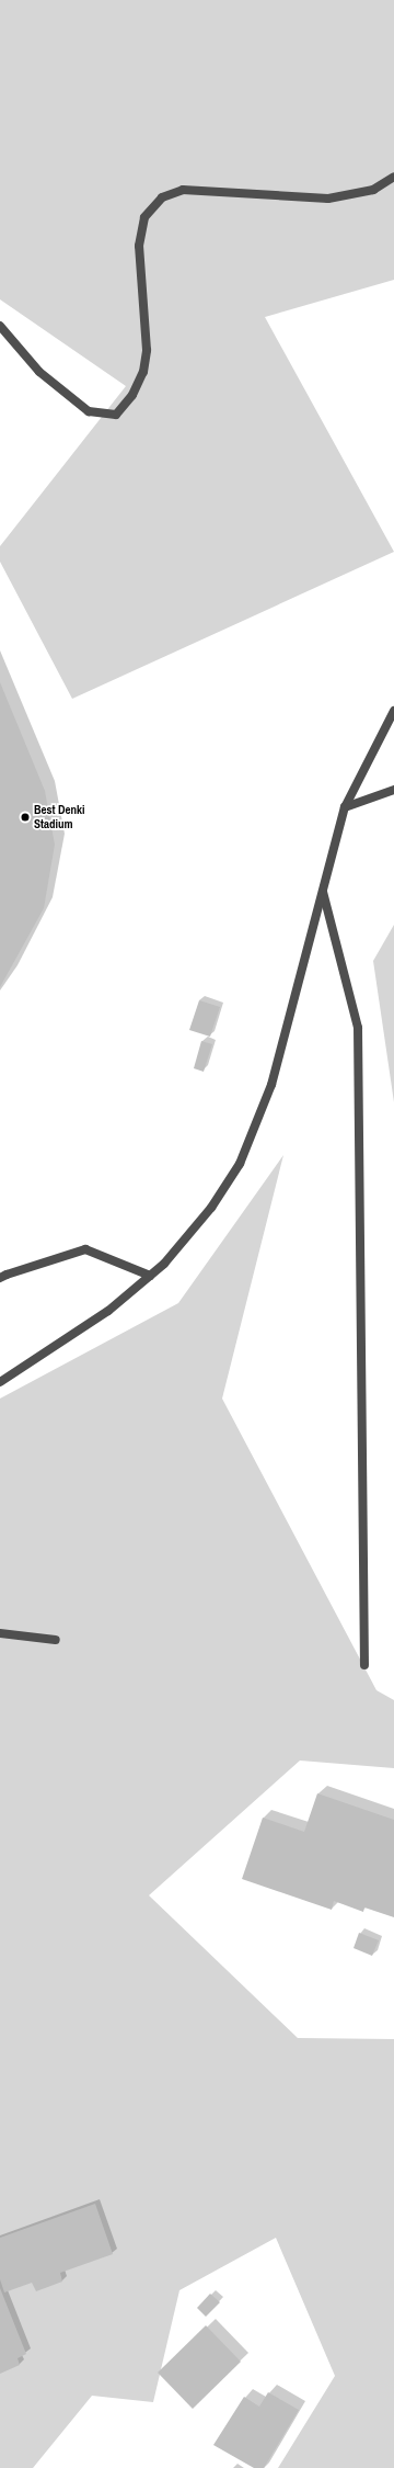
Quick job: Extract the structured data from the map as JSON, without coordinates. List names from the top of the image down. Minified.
{"places":["Best Denki Stadium"]}
